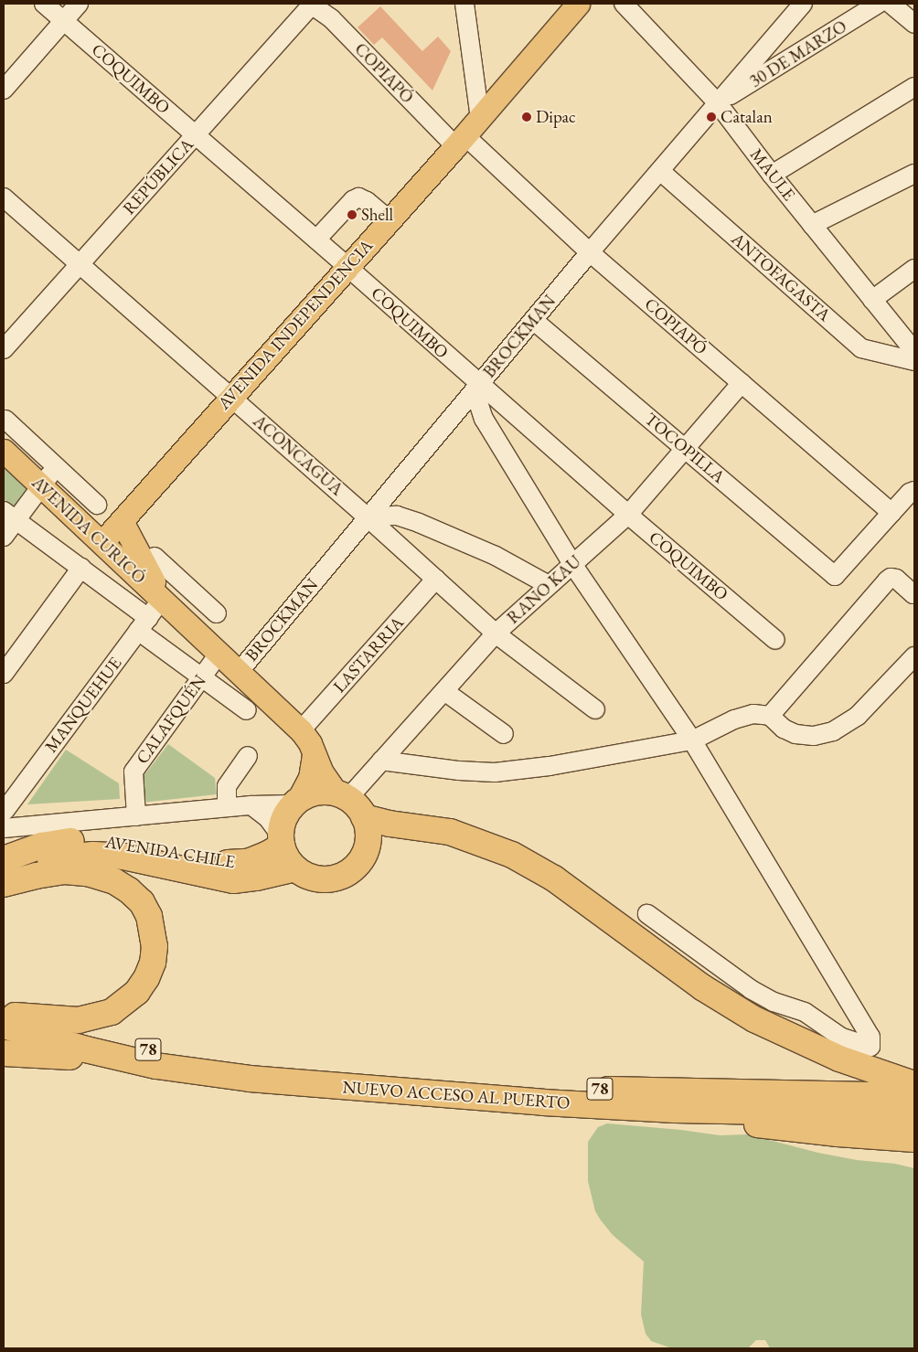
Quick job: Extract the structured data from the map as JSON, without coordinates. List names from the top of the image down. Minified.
{"streets":{"highway":["AVENIDA CHILE","78","NUEVO ACCESO AL PUERTO"],"main road":["AVENIDA INDEPENDENCIA","AVENIDA CURICÓ"],"street":["30 DE MARZO","COPIAPÓ","COQUIMBO","MAULE","REPÚBLICA","ANTOFAGASTA","BROCKMAN","TOCOPILLA","ACONCAGUA","RANO KAU","LASTARRIA","MANQUEHUE","CALAFQUÉN"]},"crossings":[["30 DE MARZO","MAULE"],["30 DE MARZO","BROCKMAN"],["COPIAPÓ","REPÚBLICA"],["COPIAPÓ","AVENIDA INDEPENDENCIA"],["COPIAPÓ","BROCKMAN"],["COPIAPÓ","TOCOPILLA"],["COPIAPÓ","RANO KAU"],["COQUIMBO","REPÚBLICA"],["COQUIMBO","AVENIDA INDEPENDENCIA"],["COQUIMBO","BROCKMAN"],["COQUIMBO","RANO KAU"],["MAULE","BROCKMAN"],["REPÚBLICA","ACONCAGUA"],["ANTOFAGASTA","BROCKMAN"],["AVENIDA INDEPENDENCIA","ACONCAGUA"],["AVENIDA INDEPENDENCIA","AVENIDA CURICÓ"],["BROCKMAN","TOCOPILLA"],["BROCKMAN","ACONCAGUA"],["BROCKMAN","AVENIDA CURICÓ"],["TOCOPILLA","RANO KAU"],["ACONCAGUA","RANO KAU"],["ACONCAGUA","LASTARRIA"],["AVENIDA CURICÓ","RANO KAU"],["AVENIDA CURICÓ","LASTARRIA"],["AVENIDA CURICÓ","MANQUEHUE"],["AVENIDA CURICÓ","CALAFQUÉN"],["AVENIDA CURICÓ","AVENIDA CHILE"],["RANO KAU","AVENIDA CHILE"]],"places":["Dipac","Catalan","Shell"]}
